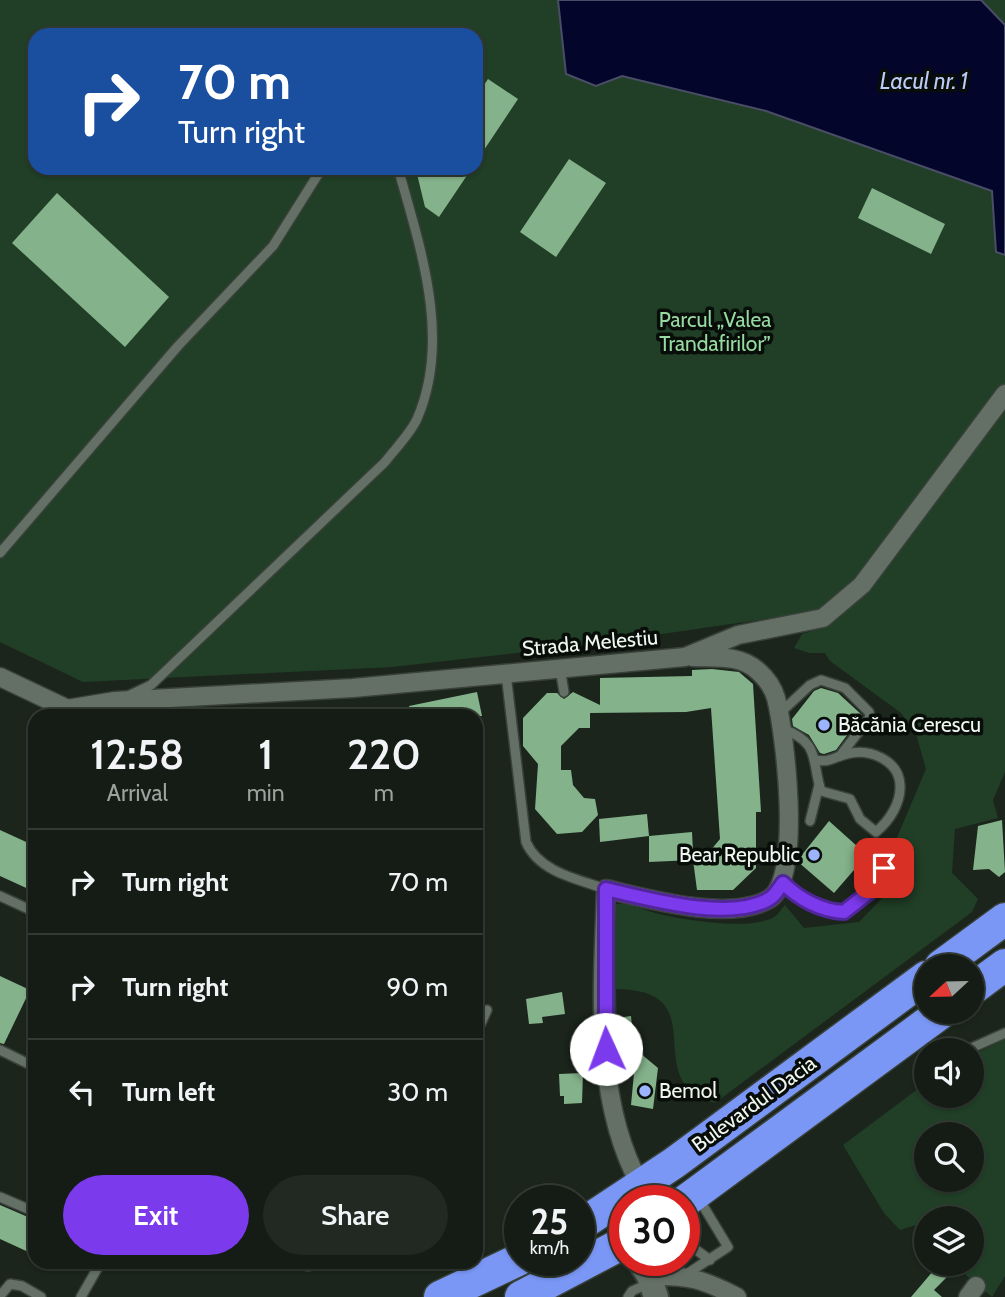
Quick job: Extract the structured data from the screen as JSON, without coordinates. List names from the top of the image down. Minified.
{"streets":{"highway":["Bulevardul Dacia"],"street":["Strada Melestiu"]},"water":["Lacul nr. 1"],"parks":["Parcul „Valea Trandafirilor”"],"places":["Băcănia Cerescu","Bear Republic","Bemol"],"north":"left","page":{"turn":["70 m","Turn right"],"eta":["12:58","Arrival","1","min","220","m"],"list":[{"name":"Turn right","value":"70 m"},{"name":"Turn right","value":"90 m"},{"name":"Turn left","value":"30 m"}],"buttons":["Exit","Share"],"speed":"25 km/h","limit":"30"}}
